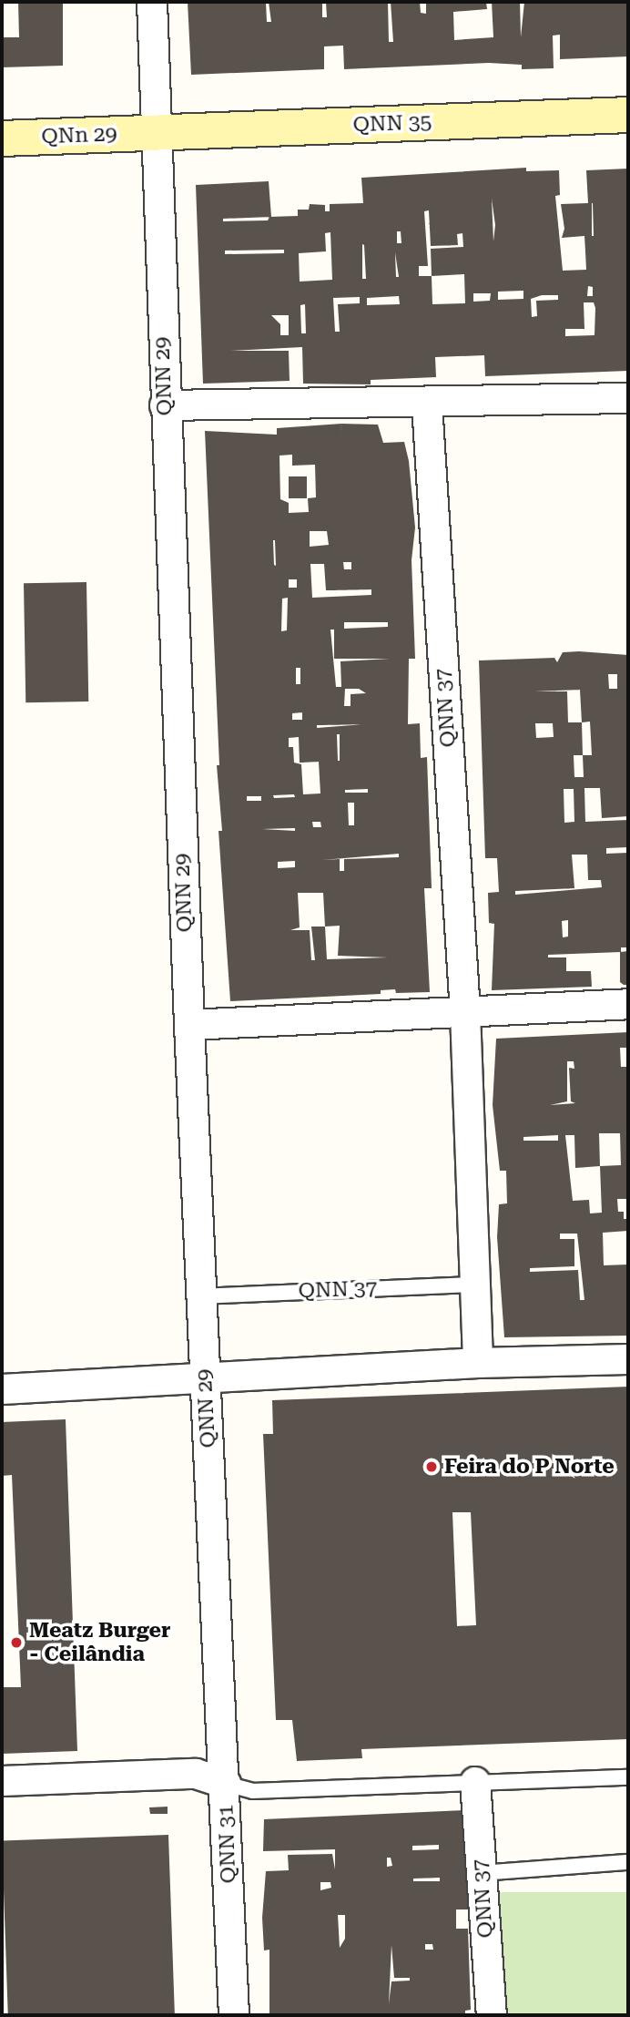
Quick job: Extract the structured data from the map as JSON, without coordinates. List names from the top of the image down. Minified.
{"streets":{"street":["QNN 35","QNn 29","QNN 29","QNN 37","QNN 31"]},"crossings":[["QNN 35","QNn 29"],["QNN 35","QNN 29"],["QNn 29","QNN 29"],["QNN 29","QNN 37"],["QNN 29","QNN 31"]],"places":["Feira do P Norte","Meatz Burger - Ceilândia"]}
